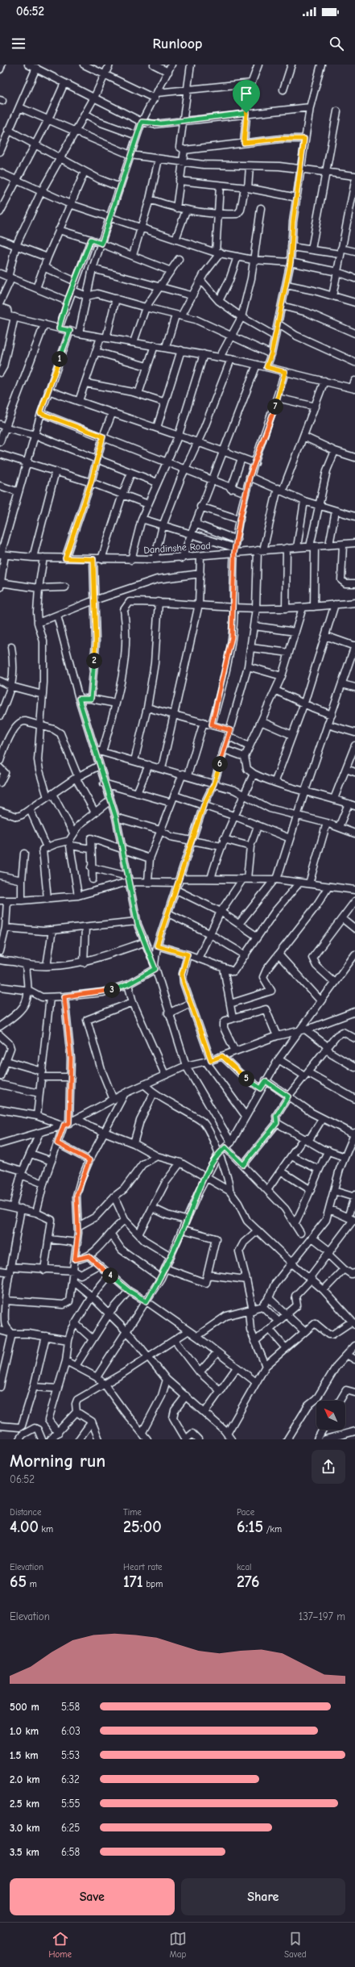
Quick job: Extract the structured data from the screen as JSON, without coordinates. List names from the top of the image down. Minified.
{"streets":{"street":["Dandinshe Road"]},"north":"top left","page":{"status":"06:52","header":"Runloop","pins":["1","7","2","6","3","5","4"],"heading":["Morning run","06:52"],"stats":[["Distance","4.00 km"],["Time","25:00"],["Pace","6:15 /km"],["Elevation","65 m"],["Heart rate","171 bpm"],["kcal","276"]],"chart":["Elevation","137–197 m"],"list":[{"name":"500 m","note":"5:58"},{"name":"1.0 km","note":"6:03"},{"name":"1.5 km","note":"5:53"},{"name":"2.0 km","note":"6:32"},{"name":"2.5 km","note":"5:55"},{"name":"3.0 km","note":"6:25"},{"name":"3.5 km","note":"6:58"}],"buttons":["Save","Share"],"tabs":["Home","Map","Saved"]}}
